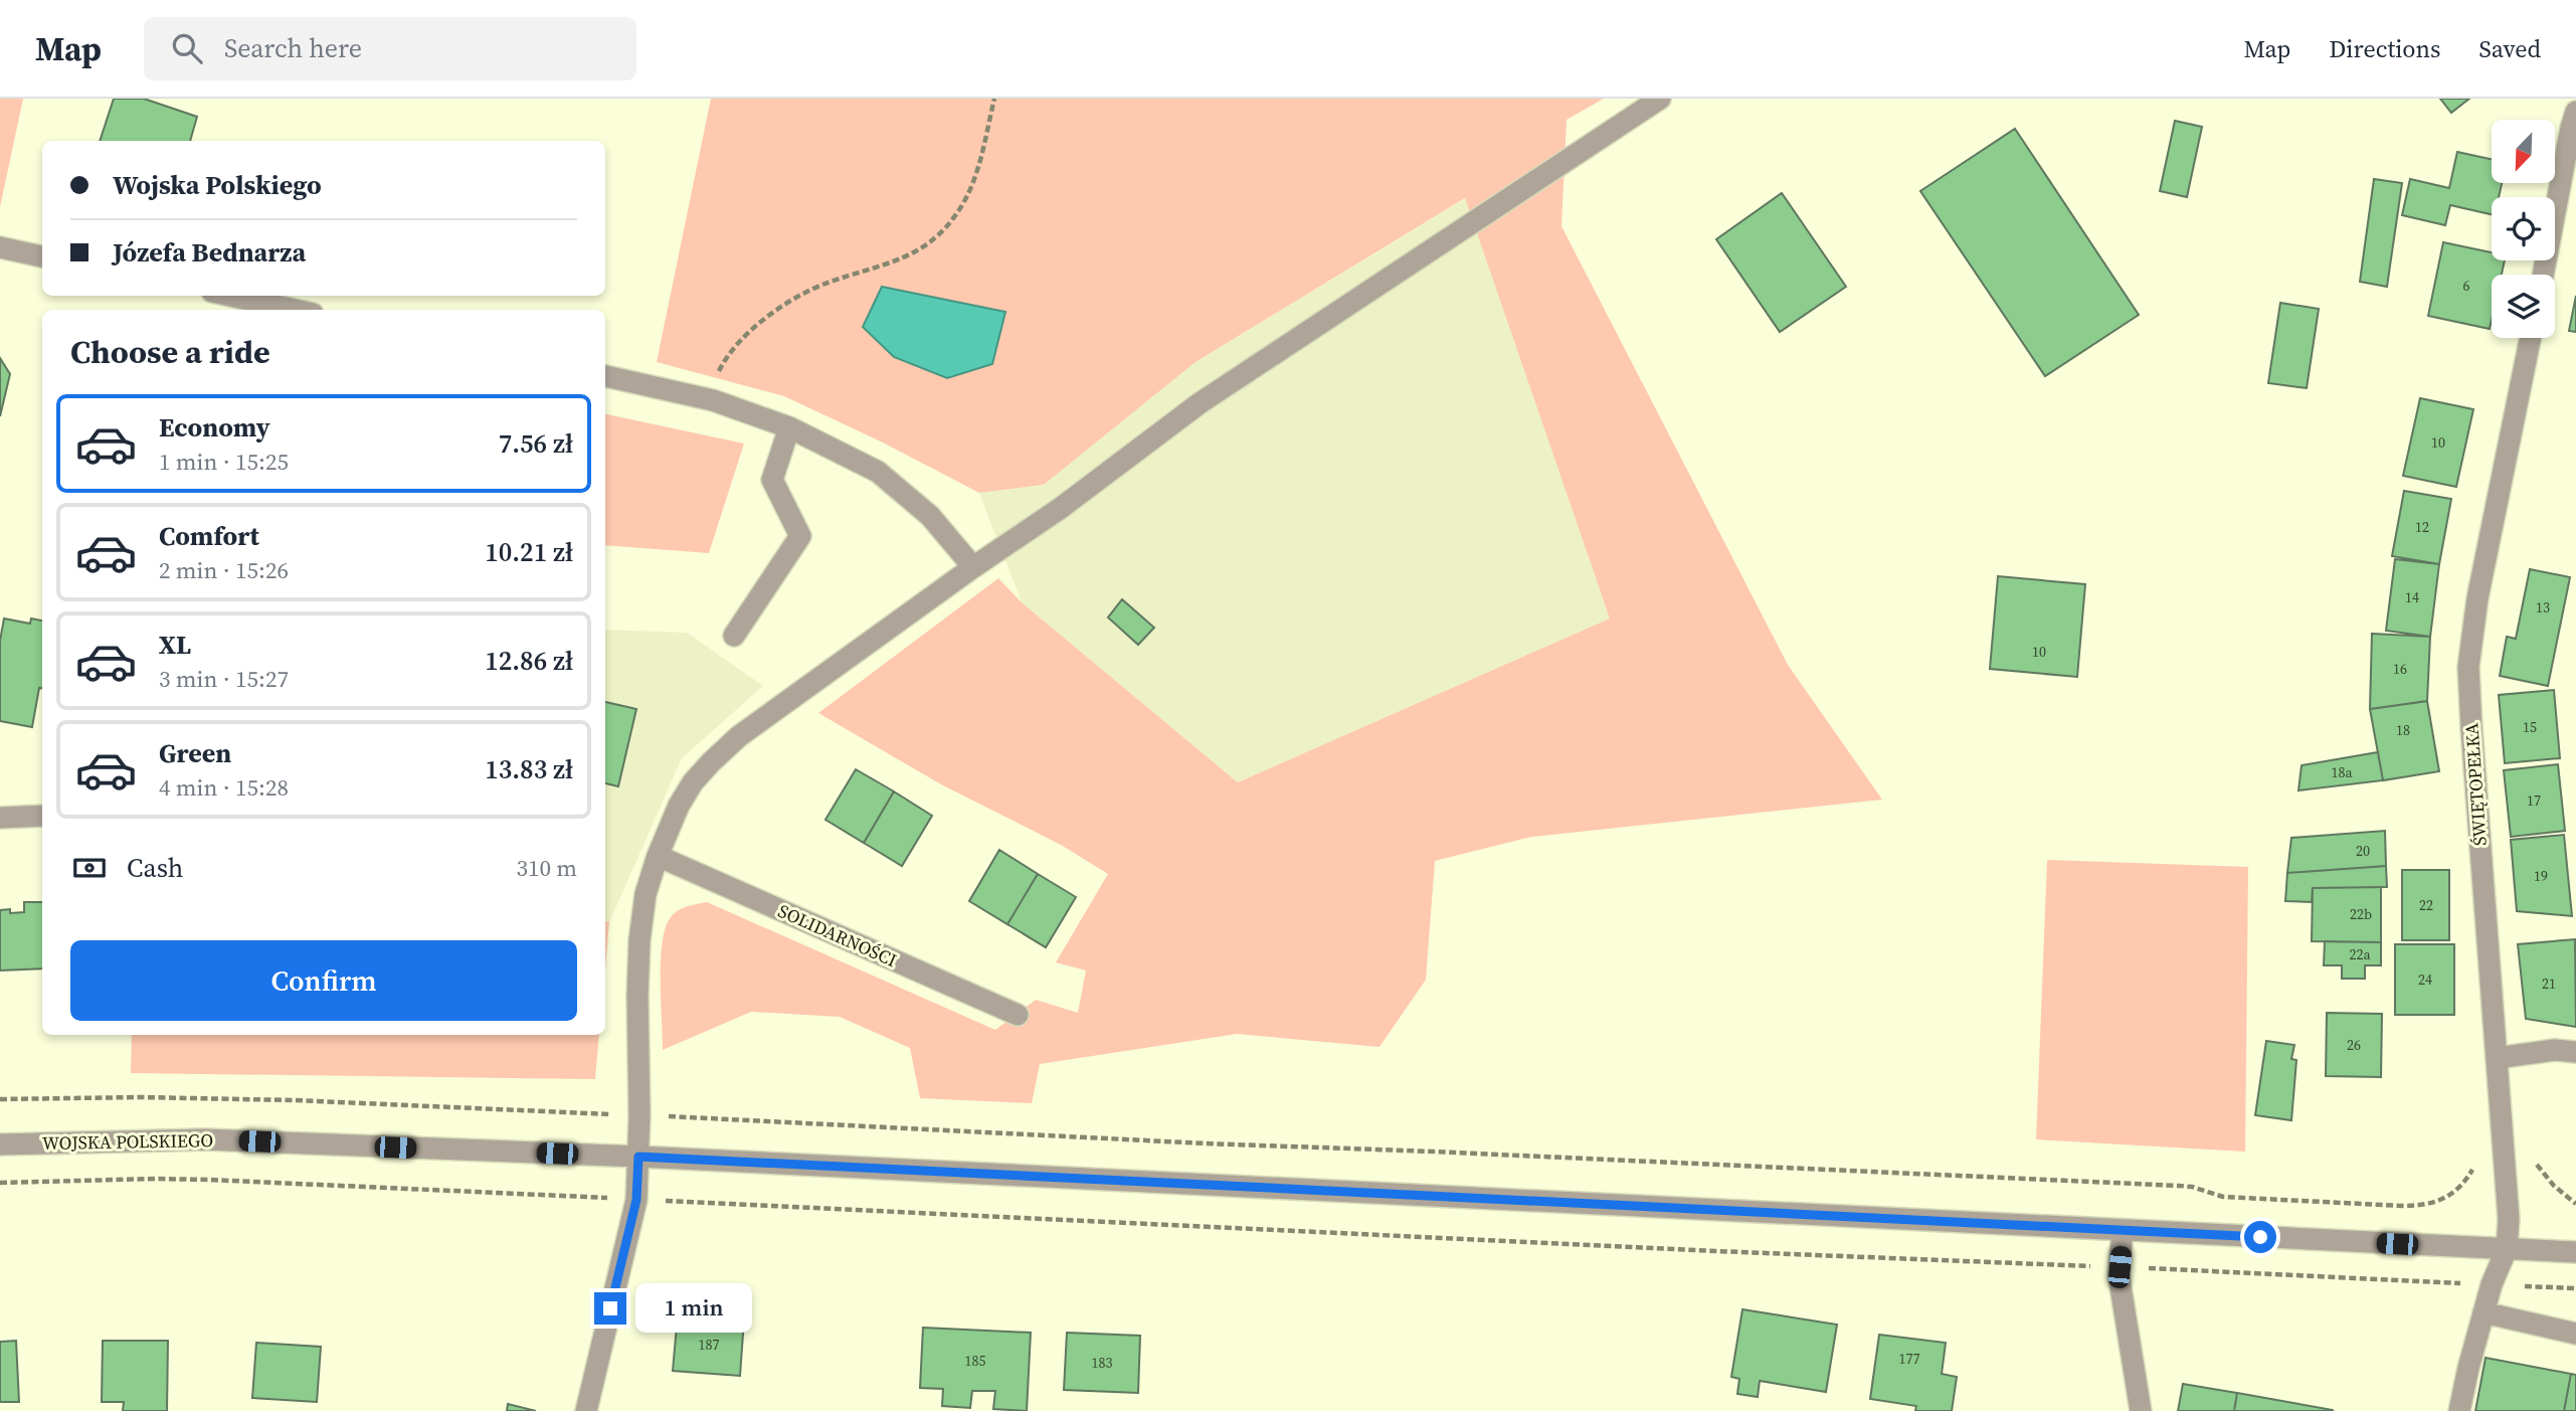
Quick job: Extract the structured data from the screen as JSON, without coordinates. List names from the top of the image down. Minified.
{"streets":{"street":["ŚWIĘTOPEŁKA","SOLIDARNOŚCI","WOJSKA POLSKIEGO"]},"crossings":[["ŚWIĘTOPEŁKA","WOJSKA POLSKIEGO"]],"house_numbers":["6","10","12","14","13","10","16","15","18","18a","17","20","19","22","22b","22a","24","21","26","187","177","185","183"],"north":"bottom left","page":{"header":"Map","search":"Search here","nav":["Map","Directions","Saved"],"banner":["Wojska Polskiego","Józefa Bednarza"],"heading":"Choose a ride","list":[{"name":"Economy","note":"1 min · 15:25","value":"7.56 zł"},{"name":"Comfort","note":"2 min · 15:26","value":"10.21 zł"},{"name":"XL","note":"3 min · 15:27","value":"12.86 zł"},{"name":"Green","note":"4 min · 15:28","value":"13.83 zł"}],"pay":["Cash","310 m"],"buttons":"Confirm","bubble":"1 min"}}
